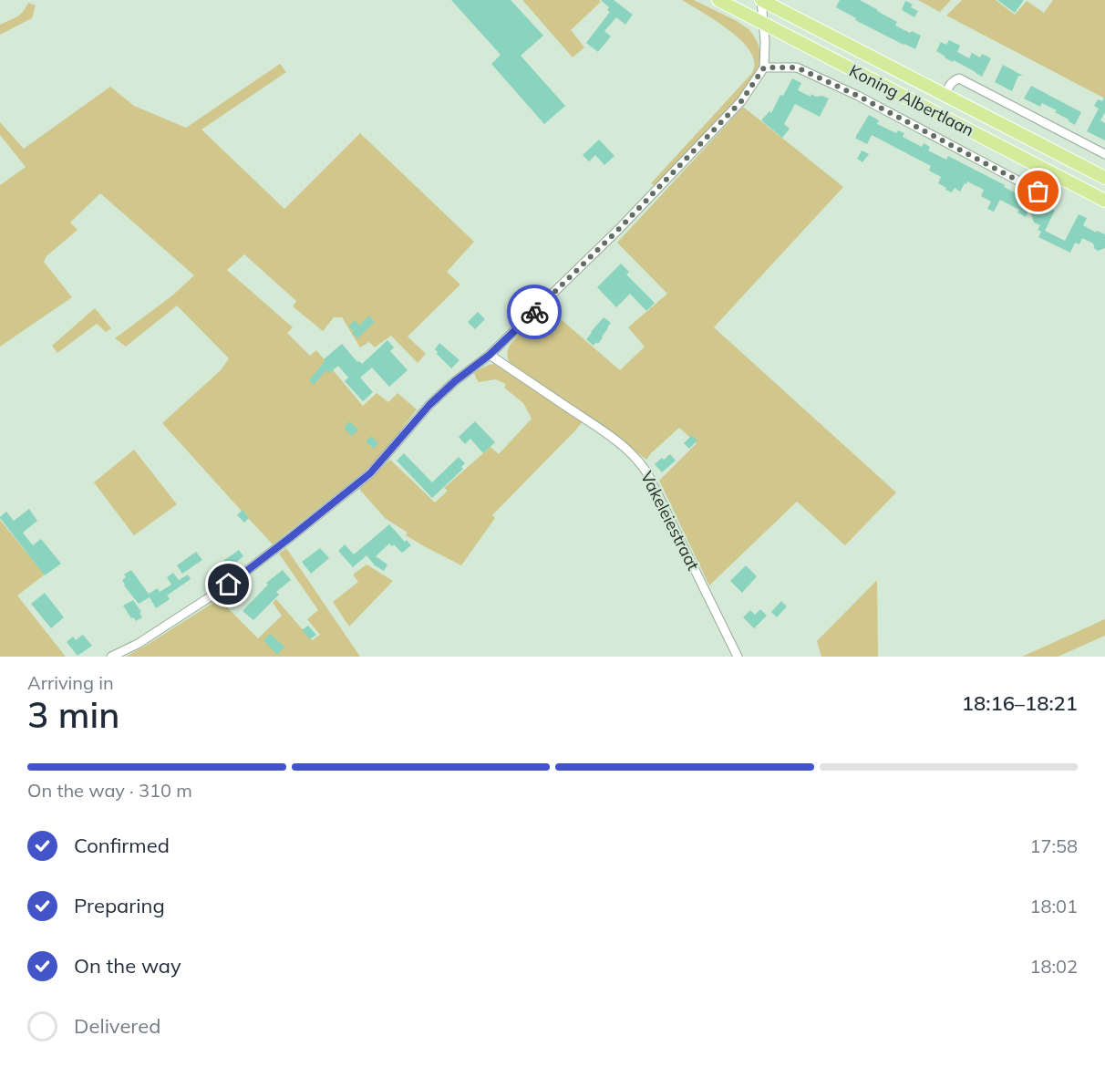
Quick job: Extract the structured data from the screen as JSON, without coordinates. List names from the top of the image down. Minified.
{"streets":{"main road":["Koning Albertlaan"],"street":["Vakeleiestraat"]},"page":{"heading":["3 min","Arriving in","18:16–18:21"],"bar":"On the way · 310 m","list":[["Confirmed","17:58"],["Preparing","18:01"],["On the way","18:02"],"Delivered"]}}
